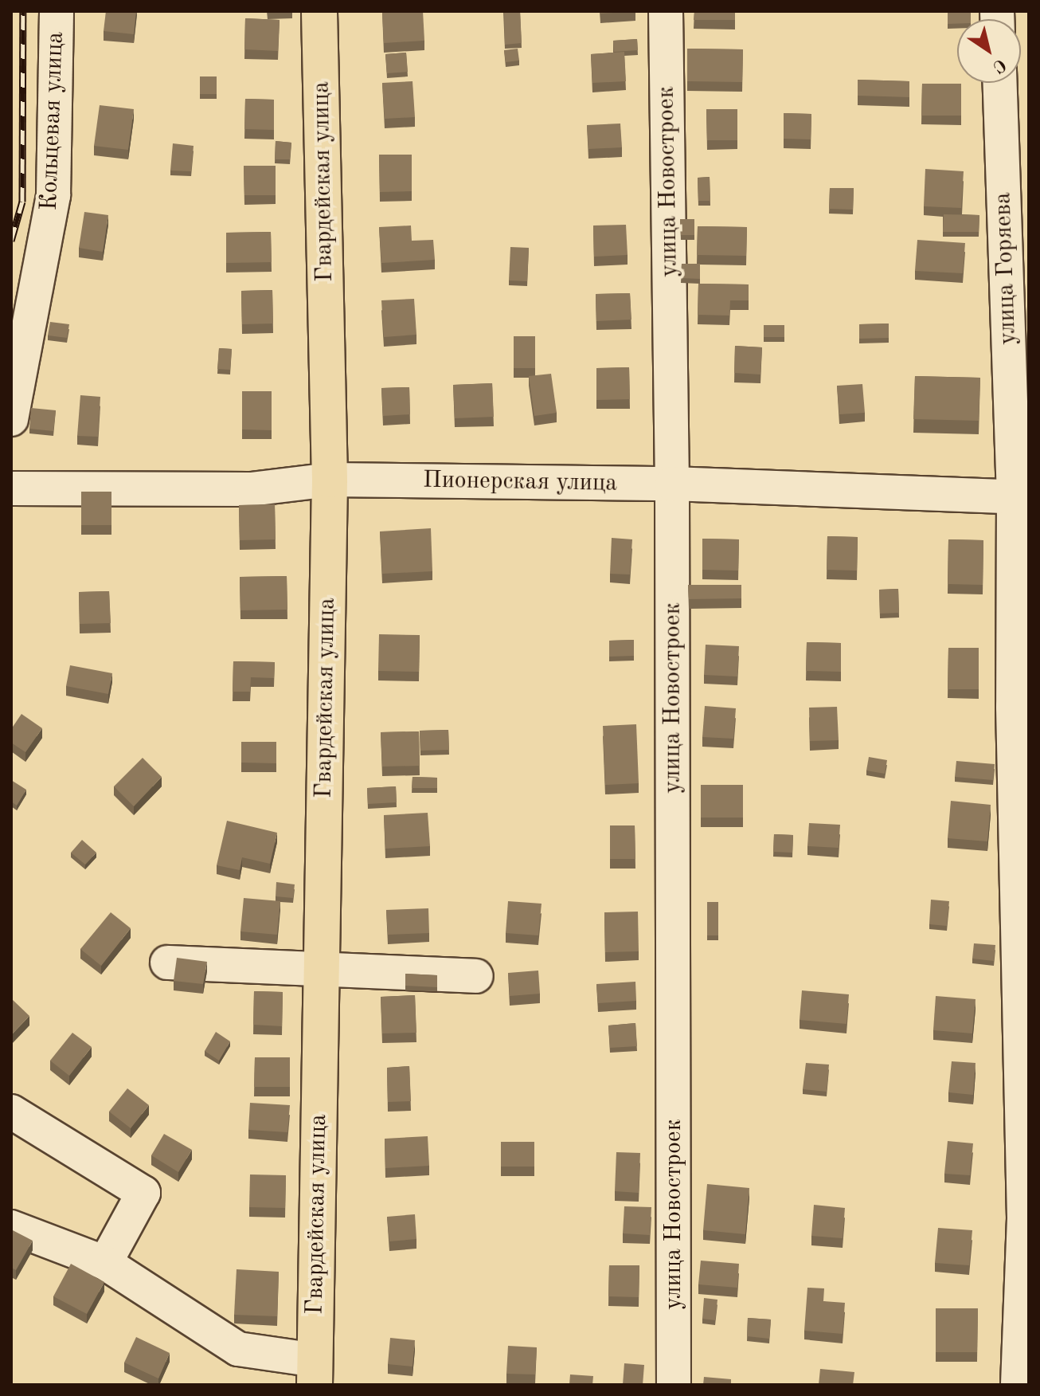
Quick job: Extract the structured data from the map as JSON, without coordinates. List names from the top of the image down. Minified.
{"streets":{"main road":["Гвардейская улица"],"street":["Кольцевая улица","улица Новостроек","улица Горяева","Пионерская улица"]},"crossings":[["Гвардейская улица","Пионерская улица"],["улица Новостроек","Пионерская улица"],["улица Горяева","Пионерская улица"]],"north":"bottom right"}
